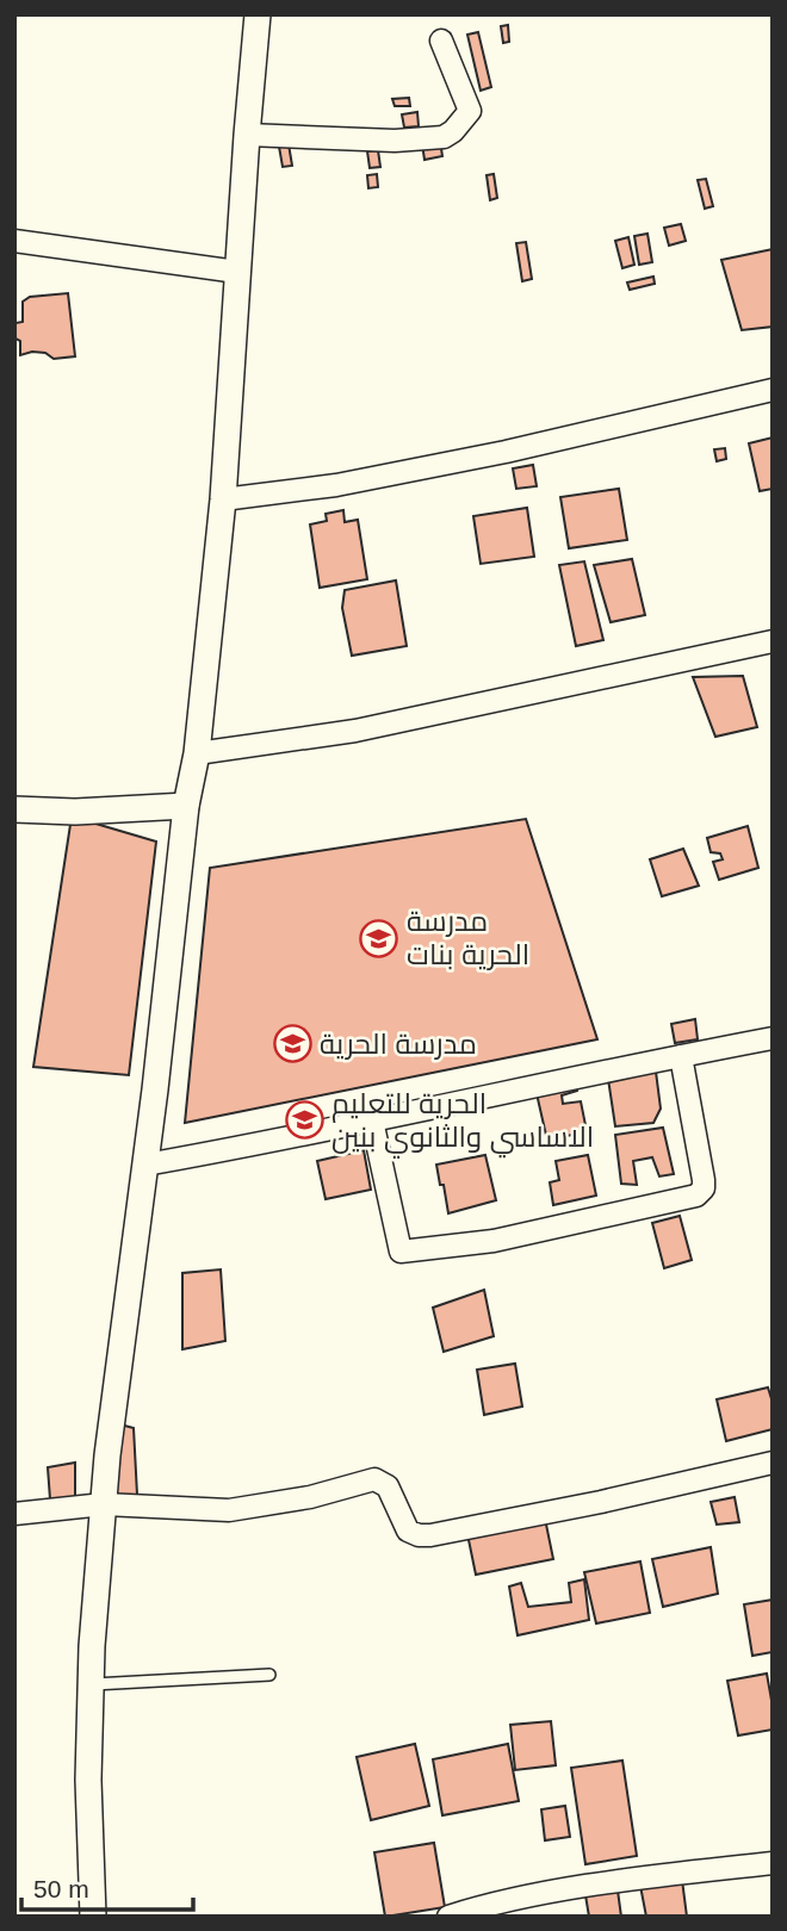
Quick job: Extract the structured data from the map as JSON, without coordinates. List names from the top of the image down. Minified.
{"places":{"school or university":["مدرسة الحرية بنات","مدرسة الحرية","الحرية للتعليم الاساسي والثانوي بنين"]},"scale_bar":"50 m"}
